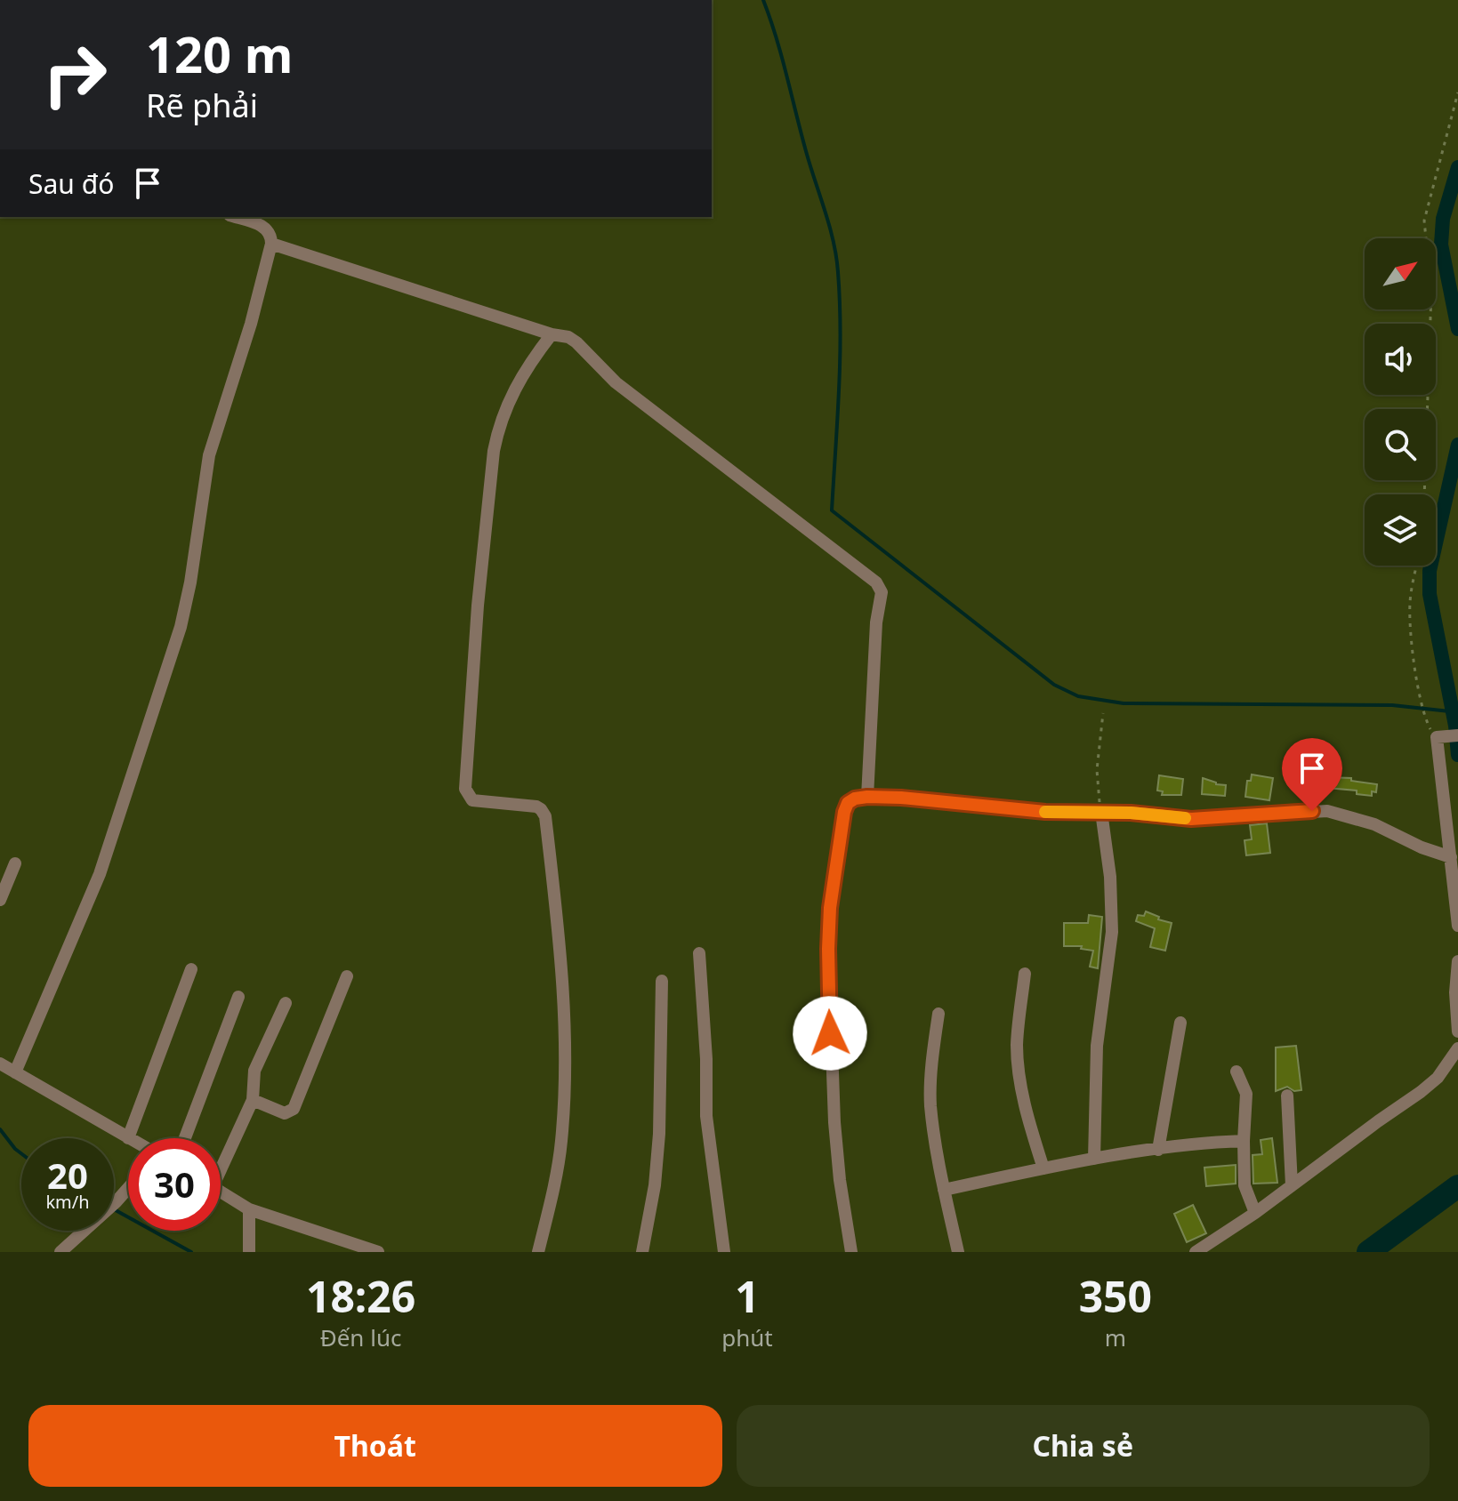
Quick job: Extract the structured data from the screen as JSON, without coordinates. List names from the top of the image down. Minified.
{"north":"top right","page":{"turn":["120 m","Rẽ phải"],"then":"Sau đó","speed":"20 km/h","limit":"30","eta":["18:26","Đến lúc","1","phút","350","m"],"buttons":["Thoát","Chia sẻ"]}}
